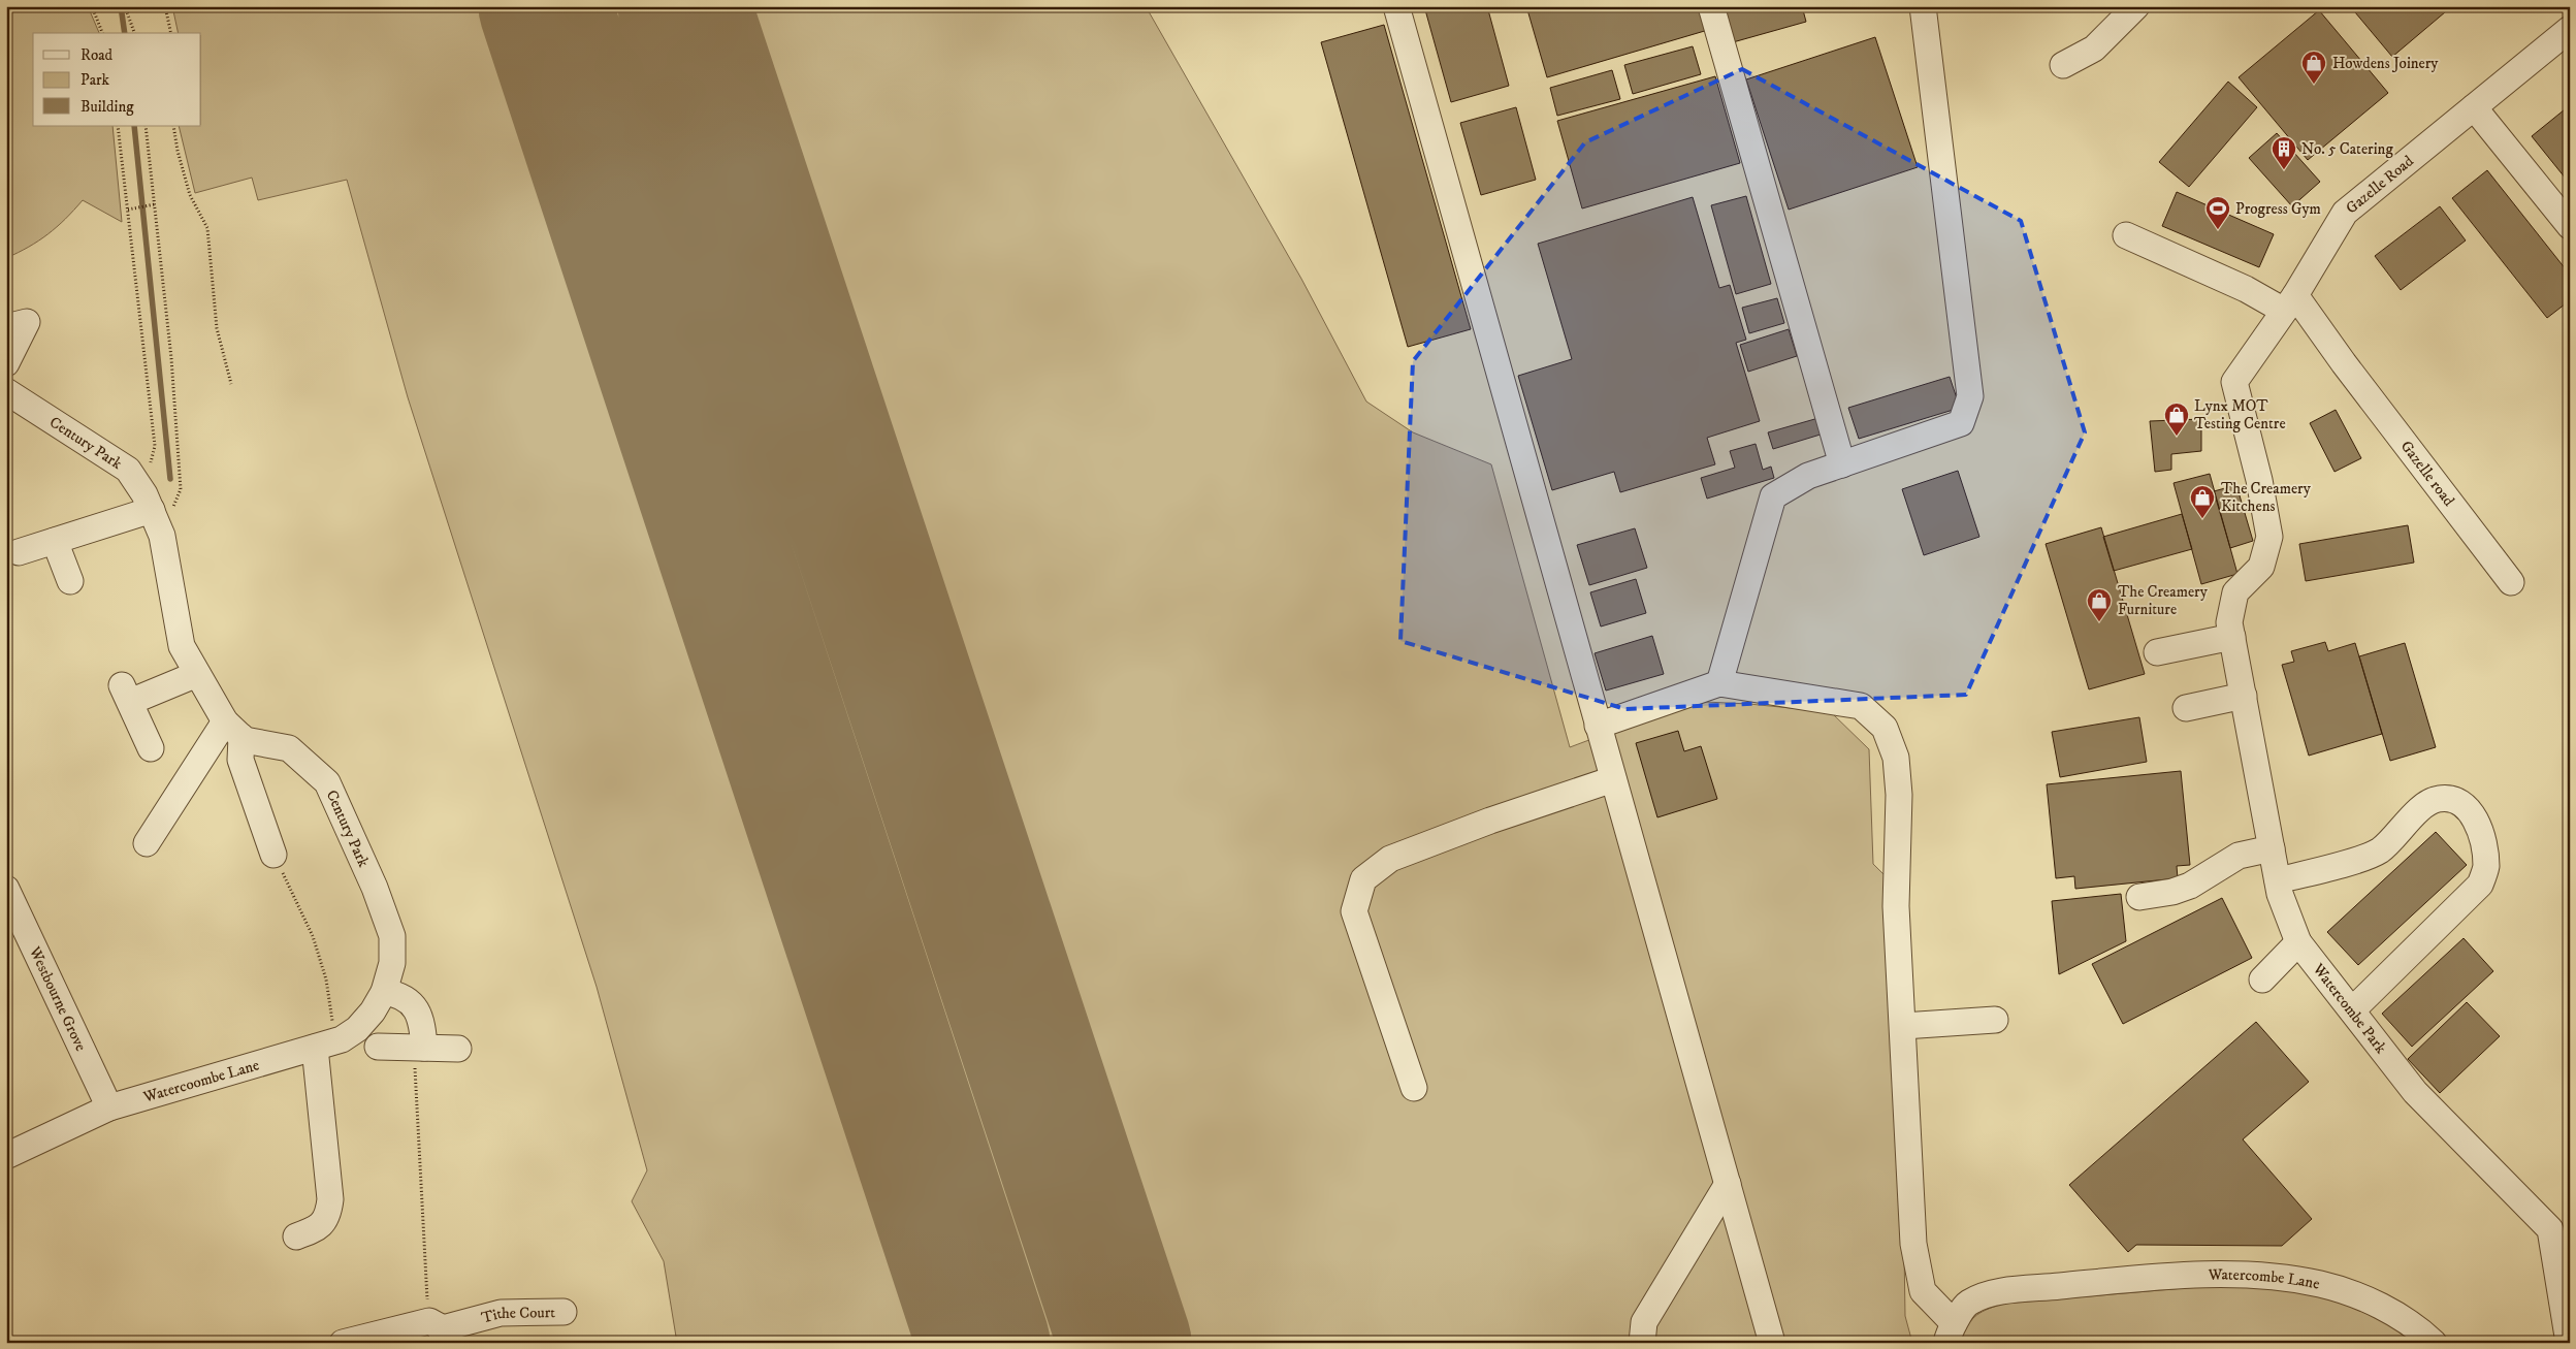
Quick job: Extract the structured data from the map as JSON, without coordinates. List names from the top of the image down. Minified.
{"streets":{"street":["Gazelle Road","Century Park","Gazelle road","Westbourne Grove","Watercombe Park","Watercoombe Lane","Watercombe Lane","Tithe Court"]},"crossings":[["Gazelle Road","Gazelle road"],["Gazelle Road","Watercombe Park"],["Century Park","Watercoombe Lane"],["Westbourne Grove","Watercoombe Lane"]],"places":{"shop":["Howdens Joinery","Lynx MOT Testing Centre","The Creamery Kitchens","The Creamery Furniture"],"building":["No. 5 Catering"],"sports":["Progress Gym"]},"legend":["Road","Park","Building"]}
